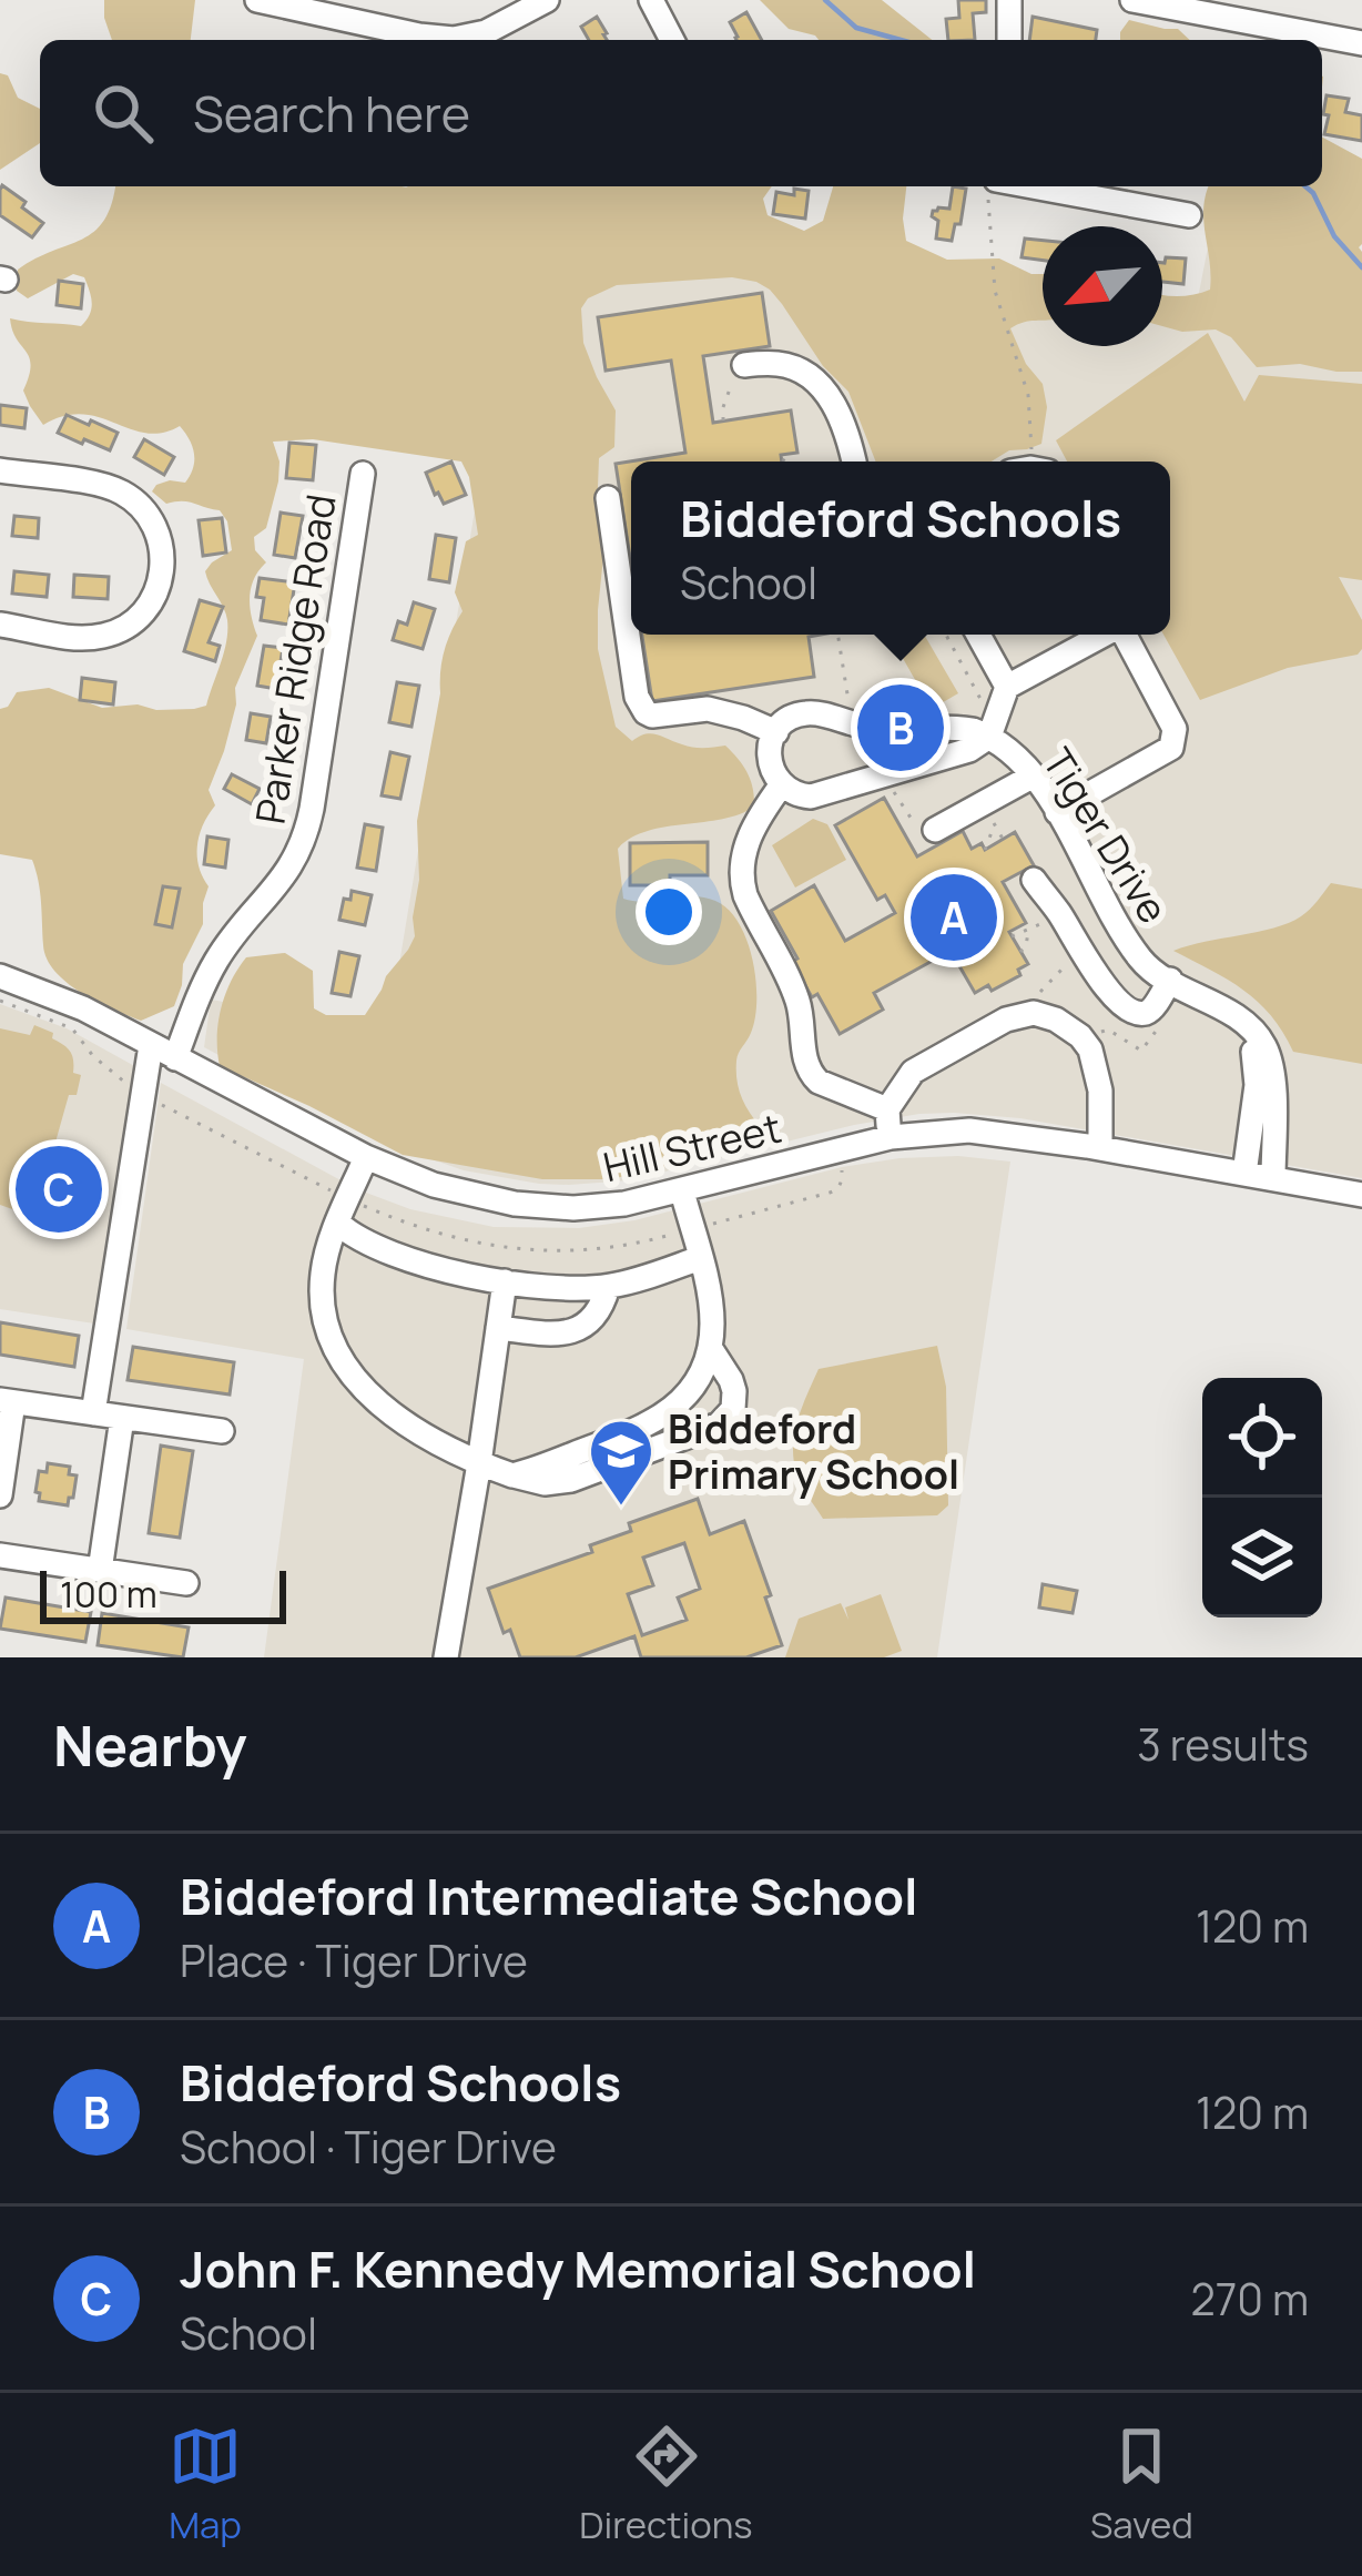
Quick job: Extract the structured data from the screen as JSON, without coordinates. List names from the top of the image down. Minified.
{"streets":{"street":["Parker Ridge Road","Tiger Drive","Hill Street"]},"crossings":[["Parker Ridge Road","Hill Street"],["Tiger Drive","Hill Street"]],"places":{"school or university":["Biddeford Primary School"]},"scale_bar":"100 m","north":"bottom left","page":{"search":"Search here","popup":["Biddeford Schools","School"],"pins":["B","A","C"],"scale":"100 m","heading":["Nearby","3 results"],"list":[{"mark":"A","name":"Biddeford Intermediate School","note":"Place · Tiger Drive","value":"120 m"},{"mark":"B","name":"Biddeford Schools","note":"School · Tiger Drive","value":"120 m"},{"mark":"C","name":"John F. Kennedy Memorial School","note":"School","value":"270 m"}],"nav":["Map","Directions","Saved"]}}
